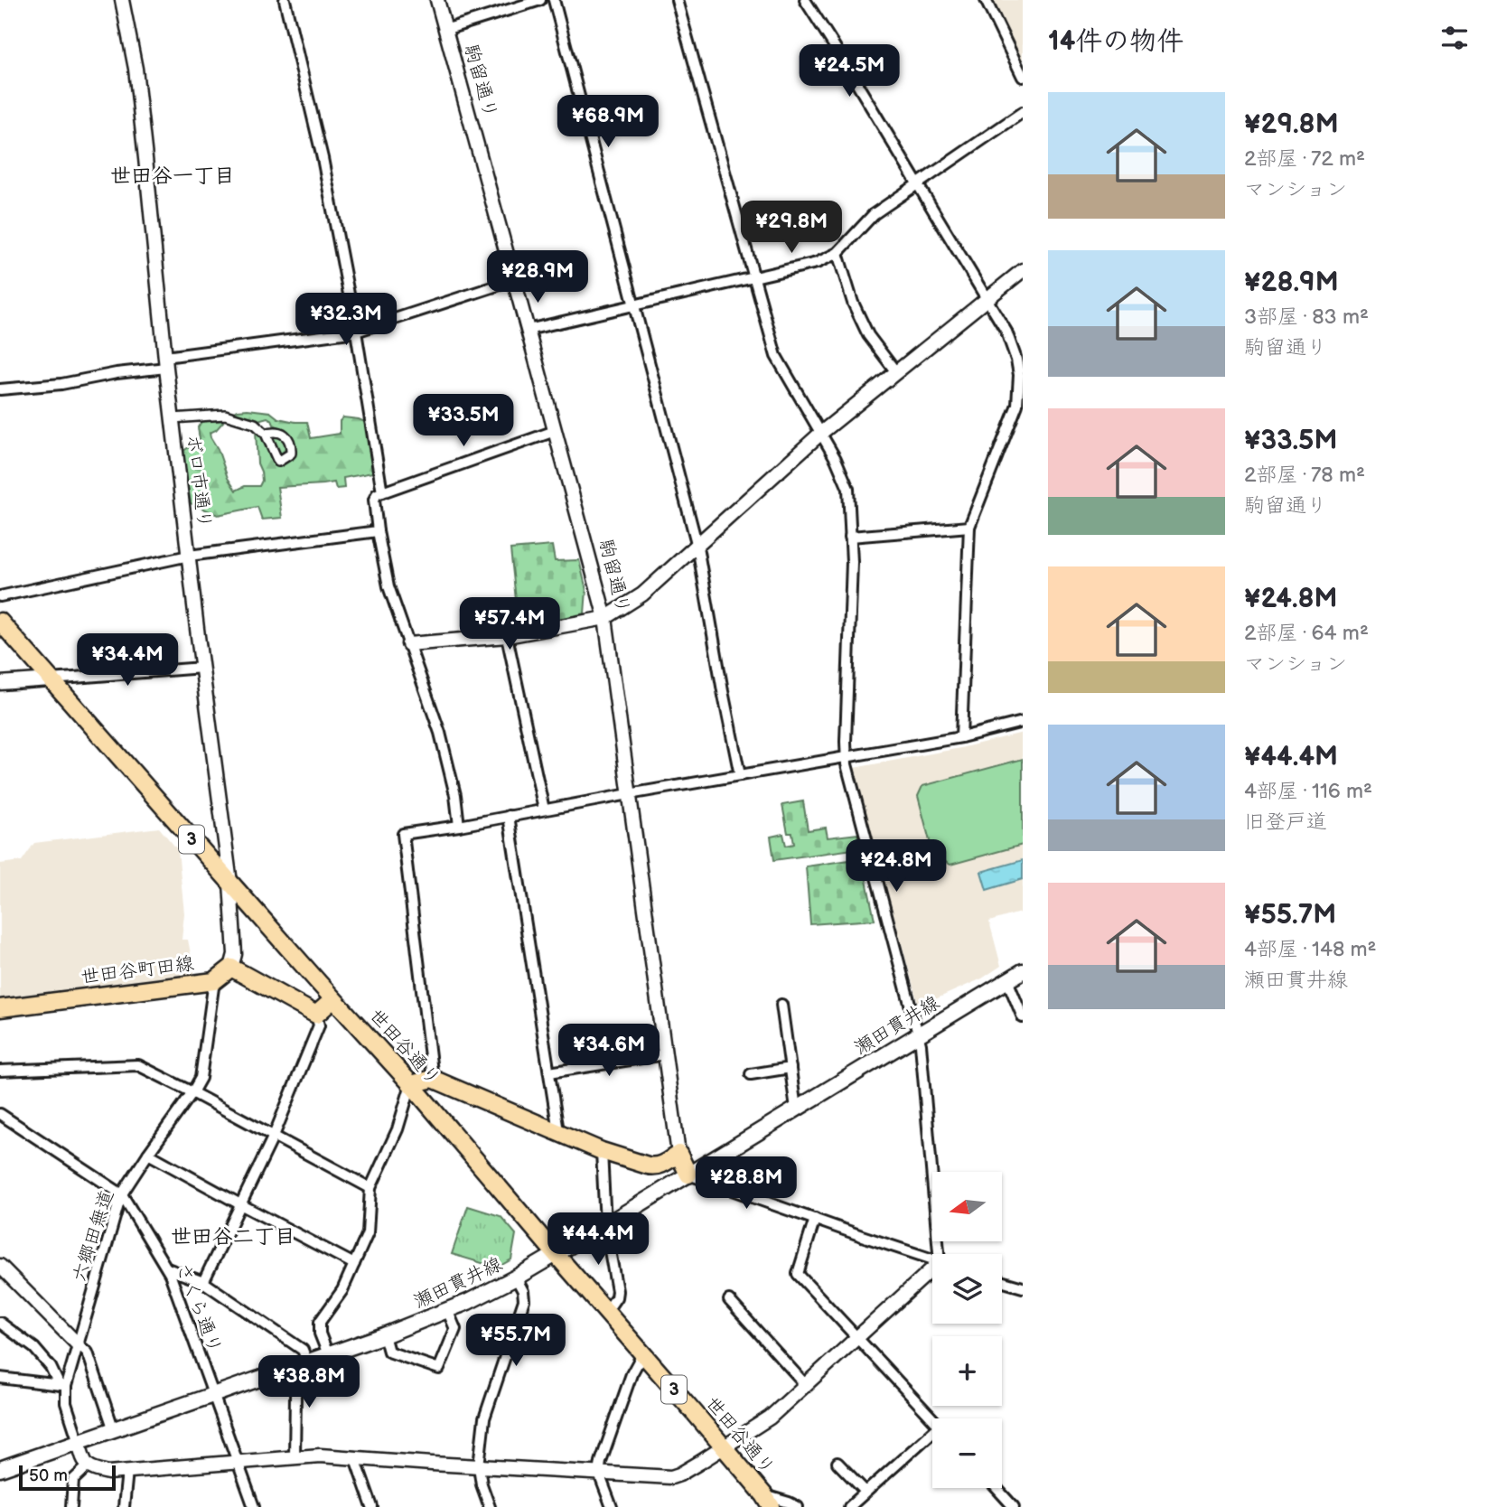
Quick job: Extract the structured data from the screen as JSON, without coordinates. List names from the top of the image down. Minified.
{"streets":{"main road":["駒留通り","3","世田谷町田線","瀬田貫井線","世田谷通り"],"street":["ボロ市通り","六郷田無道","さくら通り"]},"crossings":[["駒留通り","瀬田貫井線"],["ボロ市通り","世田谷町田線"],["ボロ市通り","世田谷通り"],["世田谷町田線","六郷田無道"],["瀬田貫井線","世田谷通り"],["瀬田貫井線","六郷田無道"],["瀬田貫井線","さくら通り"],["六郷田無道","さくら通り"]],"districts":["世田谷一丁目","世田谷二丁目"],"scale_bar":"50 m","north":"left","page":{"heading":"14件の物件","price":["¥24.5M","¥68.9M","¥29.8M","¥28.9M","¥32.3M","¥33.5M","¥57.4M","¥34.4M","¥24.8M","¥34.6M","¥28.8M","¥44.4M","¥55.7M","¥38.8M"],"list":[{"name":"¥29.8M","note":"2部屋 · 72 m² · マンション"},{"name":"¥28.9M","note":"3部屋 · 83 m² · 駒留通り"},{"name":"¥33.5M","note":"2部屋 · 78 m² · 駒留通り"},{"name":"¥24.8M","note":"2部屋 · 64 m² · マンション"},{"name":"¥44.4M","note":"4部屋 · 116 m² · 旧登戸道"},{"name":"¥55.7M","note":"4部屋 · 148 m² · 瀬田貫井線"}],"map_buttons":["+","−"],"scale":"50 m"}}
